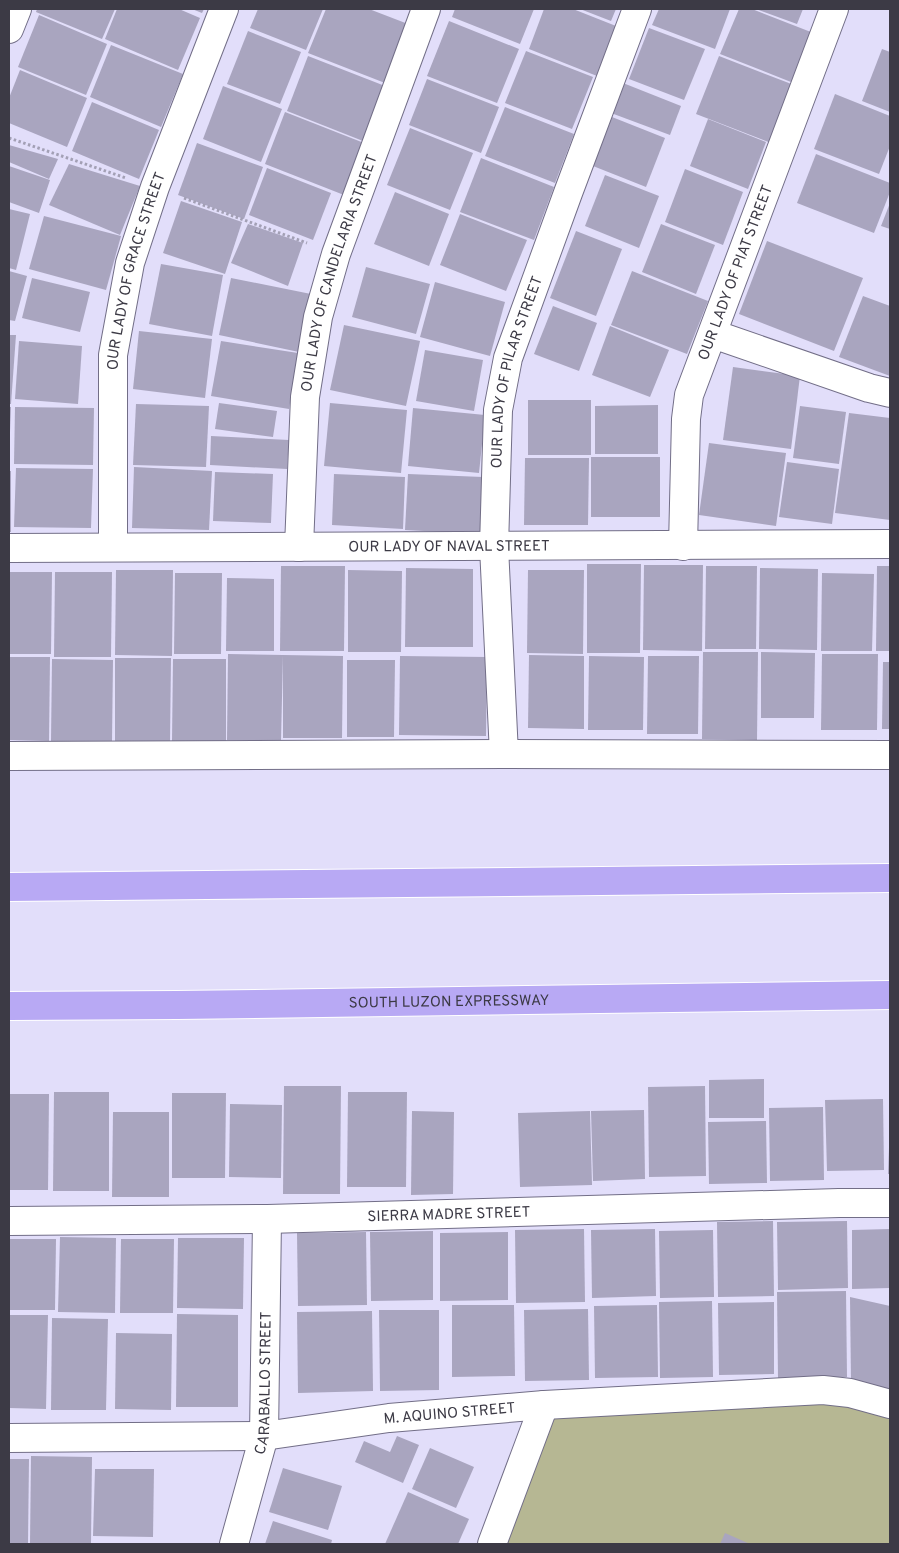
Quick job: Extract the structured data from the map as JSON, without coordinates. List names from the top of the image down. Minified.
{"streets":{"highway":["SOUTH LUZON EXPRESSWAY"],"street":["OUR LADY OF GRACE STREET","OUR LADY OF CANDELARIA STREET","OUR LADY OF PIAT STREET","OUR LADY OF PILAR STREET","OUR LADY OF NAVAL STREET","SIERRA MADRE STREET","CARABALLO STREET","M. AQUINO STREET"]},"crossings":[["OUR LADY OF GRACE STREET","OUR LADY OF NAVAL STREET"],["OUR LADY OF CANDELARIA STREET","OUR LADY OF NAVAL STREET"],["OUR LADY OF PIAT STREET","OUR LADY OF NAVAL STREET"],["OUR LADY OF PILAR STREET","OUR LADY OF NAVAL STREET"],["SIERRA MADRE STREET","CARABALLO STREET"],["CARABALLO STREET","M. AQUINO STREET"]]}
